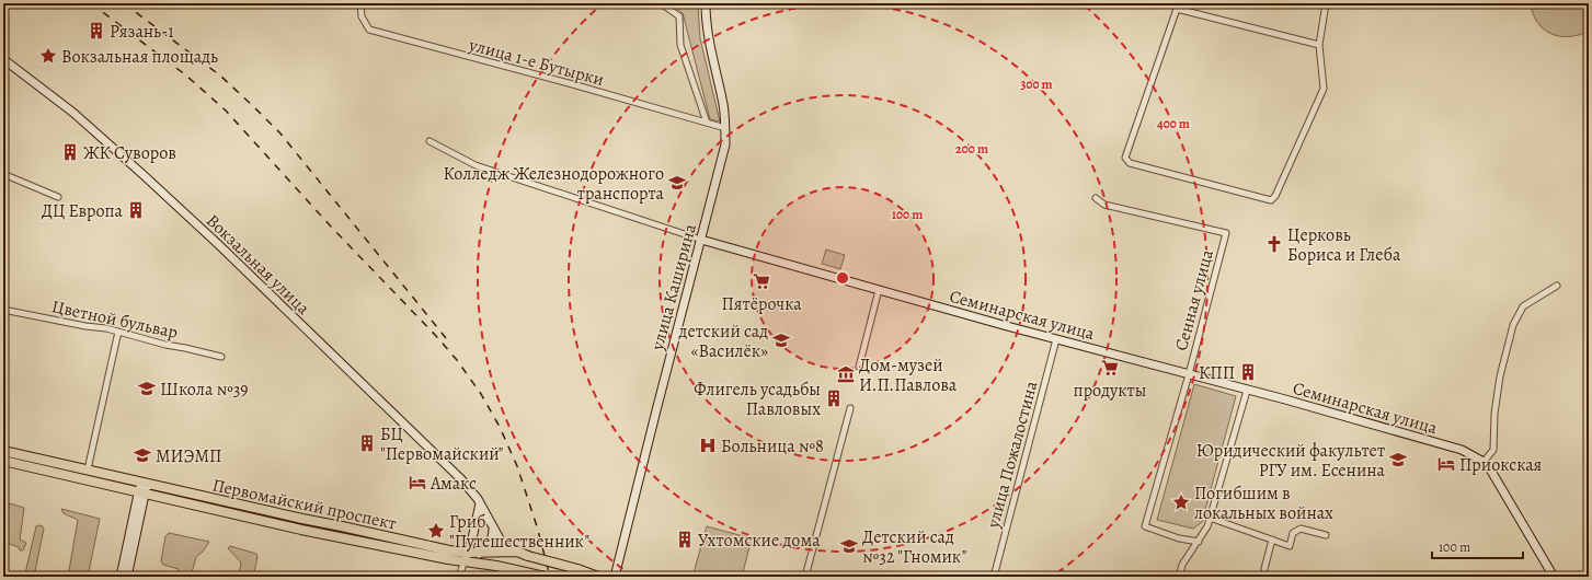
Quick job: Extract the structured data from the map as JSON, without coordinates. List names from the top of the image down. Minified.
{"streets":{"main road":["Вокзальная улица","улица Каширина","Семинарская улица","Первомайский проспект"],"street":["улица 1-е Бутырки","Сенная улица","Цветной бульвар","улица Пожалостина"]},"crossings":[["улица 1-е Бутырки","улица Каширина"],["Вокзальная улица","Первомайский проспект"],["улица Каширина","Семинарская улица"],["Сенная улица","Семинарская улица"],["Семинарская улица","улица Пожалостина"]],"places":{"building":["Рязань-1","ЖК Суворов","ДЦ Европа","КПП","Флигель усадьбы Павловых","БЦ \"Первомайский\"","Ухтомские дома"],"place":["Вокзальная площадь","Погибшим в локальных войнах","Гриб \"Путешественник\""],"school or university":["Колледж Железнодорожного транспорта","детский сад «Василёк»","Школа №39","МИЭМП","Юридический факультет РГУ им. Есенина","Детский сад №32 \"Гномик\""],"church":["Церковь Бориса и Глеба"],"supermarket":["Пятёрочка","продукты"],"museum":["Дом-музей И.П.Павлова"],"hospital":["Больница №8"],"hotel":["Приокская","Амакс"]},"scale_bar":"100 m","rings":["300 m","400 m","200 m","100 m"]}
